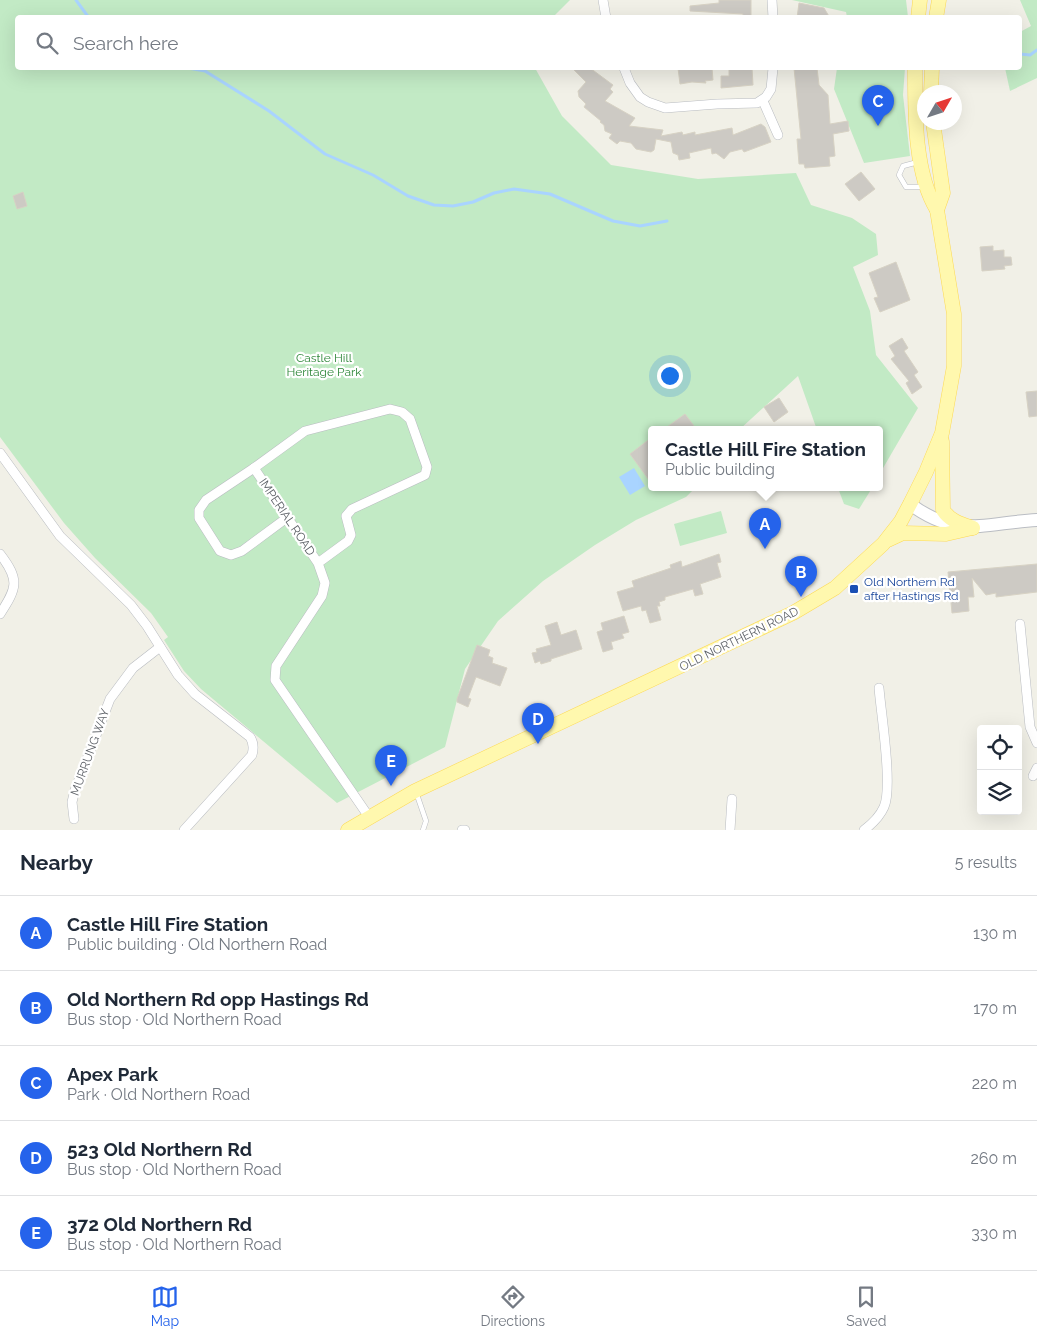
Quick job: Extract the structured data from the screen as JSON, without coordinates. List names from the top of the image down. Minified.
{"streets":{"main road":["OLD NORTHERN ROAD"],"street":["IMPERIAL ROAD","MURRUNG WAY"]},"crossings":[["IMPERIAL ROAD","OLD NORTHERN ROAD"]],"parks":["Castle Hill Heritage Park"],"places":{"transit":["Old Northern Rd after Hastings Rd"]},"north":"top right","page":{"search":"Search here","pins":["C","A","B","D","E"],"popup":["Castle Hill Fire Station","Public building"],"heading":["Nearby","5 results"],"list":[{"mark":"A","name":"Castle Hill Fire Station","note":"Public building · Old Northern Road","value":"130 m"},{"mark":"B","name":"Old Northern Rd opp Hastings Rd","note":"Bus stop · Old Northern Road","value":"170 m"},{"mark":"C","name":"Apex Park","note":"Park · Old Northern Road","value":"220 m"},{"mark":"D","name":"523 Old Northern Rd","note":"Bus stop · Old Northern Road","value":"260 m"},{"mark":"E","name":"372 Old Northern Rd","note":"Bus stop · Old Northern Road","value":"330 m"}],"nav":["Map","Directions","Saved"]}}
